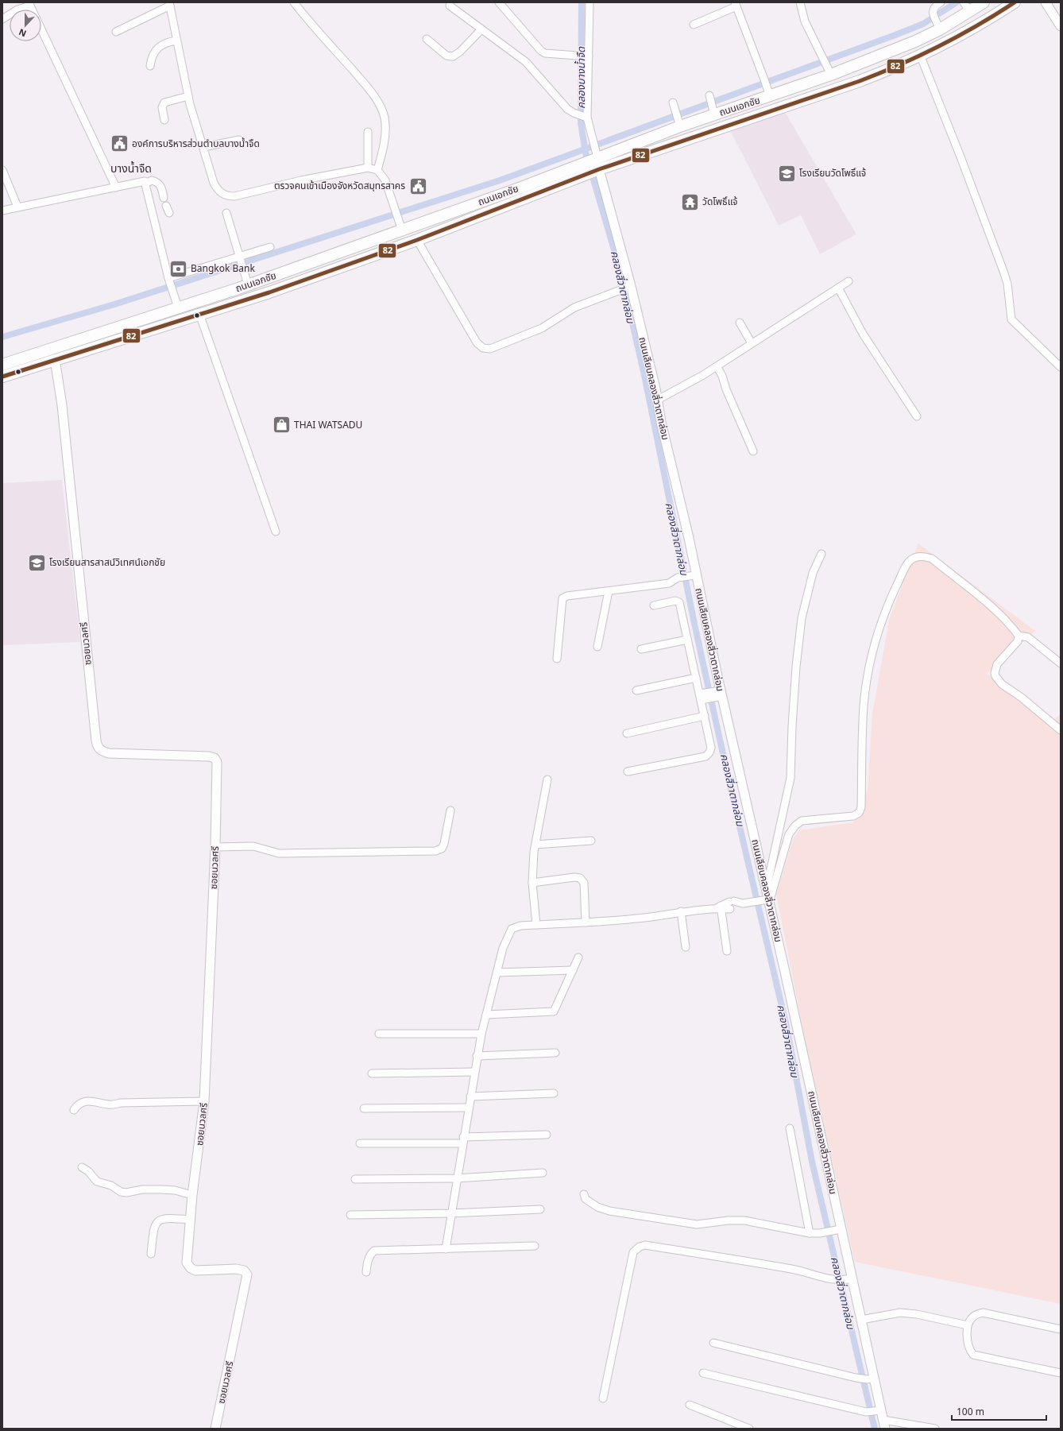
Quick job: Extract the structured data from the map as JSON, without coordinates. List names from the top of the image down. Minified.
{"streets":{"main road":["ถนนเอกชัย"],"street":["ถนนเลียบคลองสี่วาตากล่อม","ซอยนวลศรี"]},"crossings":[["ถนนเอกชัย","ถนนเลียบคลองสี่วาตากล่อม"],["ถนนเอกชัย","ซอยนวลศรี"]],"districts":["บางน้ำจืด"],"water":["คลองบางน้ำจืด","คลองสี่วาตากล่อม"],"places":{"public building":["องค์การบริหารส่วนตำบลบางน้ำจืด","ตรวจคนเข้าเมืองจังหวัดสมุทรสาคร"],"school or university":["โรงเรียนวัดโพธิ์แจ้","โรงเรียนสารสาสน์วิเทศน์เอกชัย"],"temple":["วัดโพธิ์แจ้"],"bank":["Bangkok Bank"],"shop":["THAI WATSADU"]},"lines":["transit line 82"],"scale_bar":"100 m","north":"bottom"}
